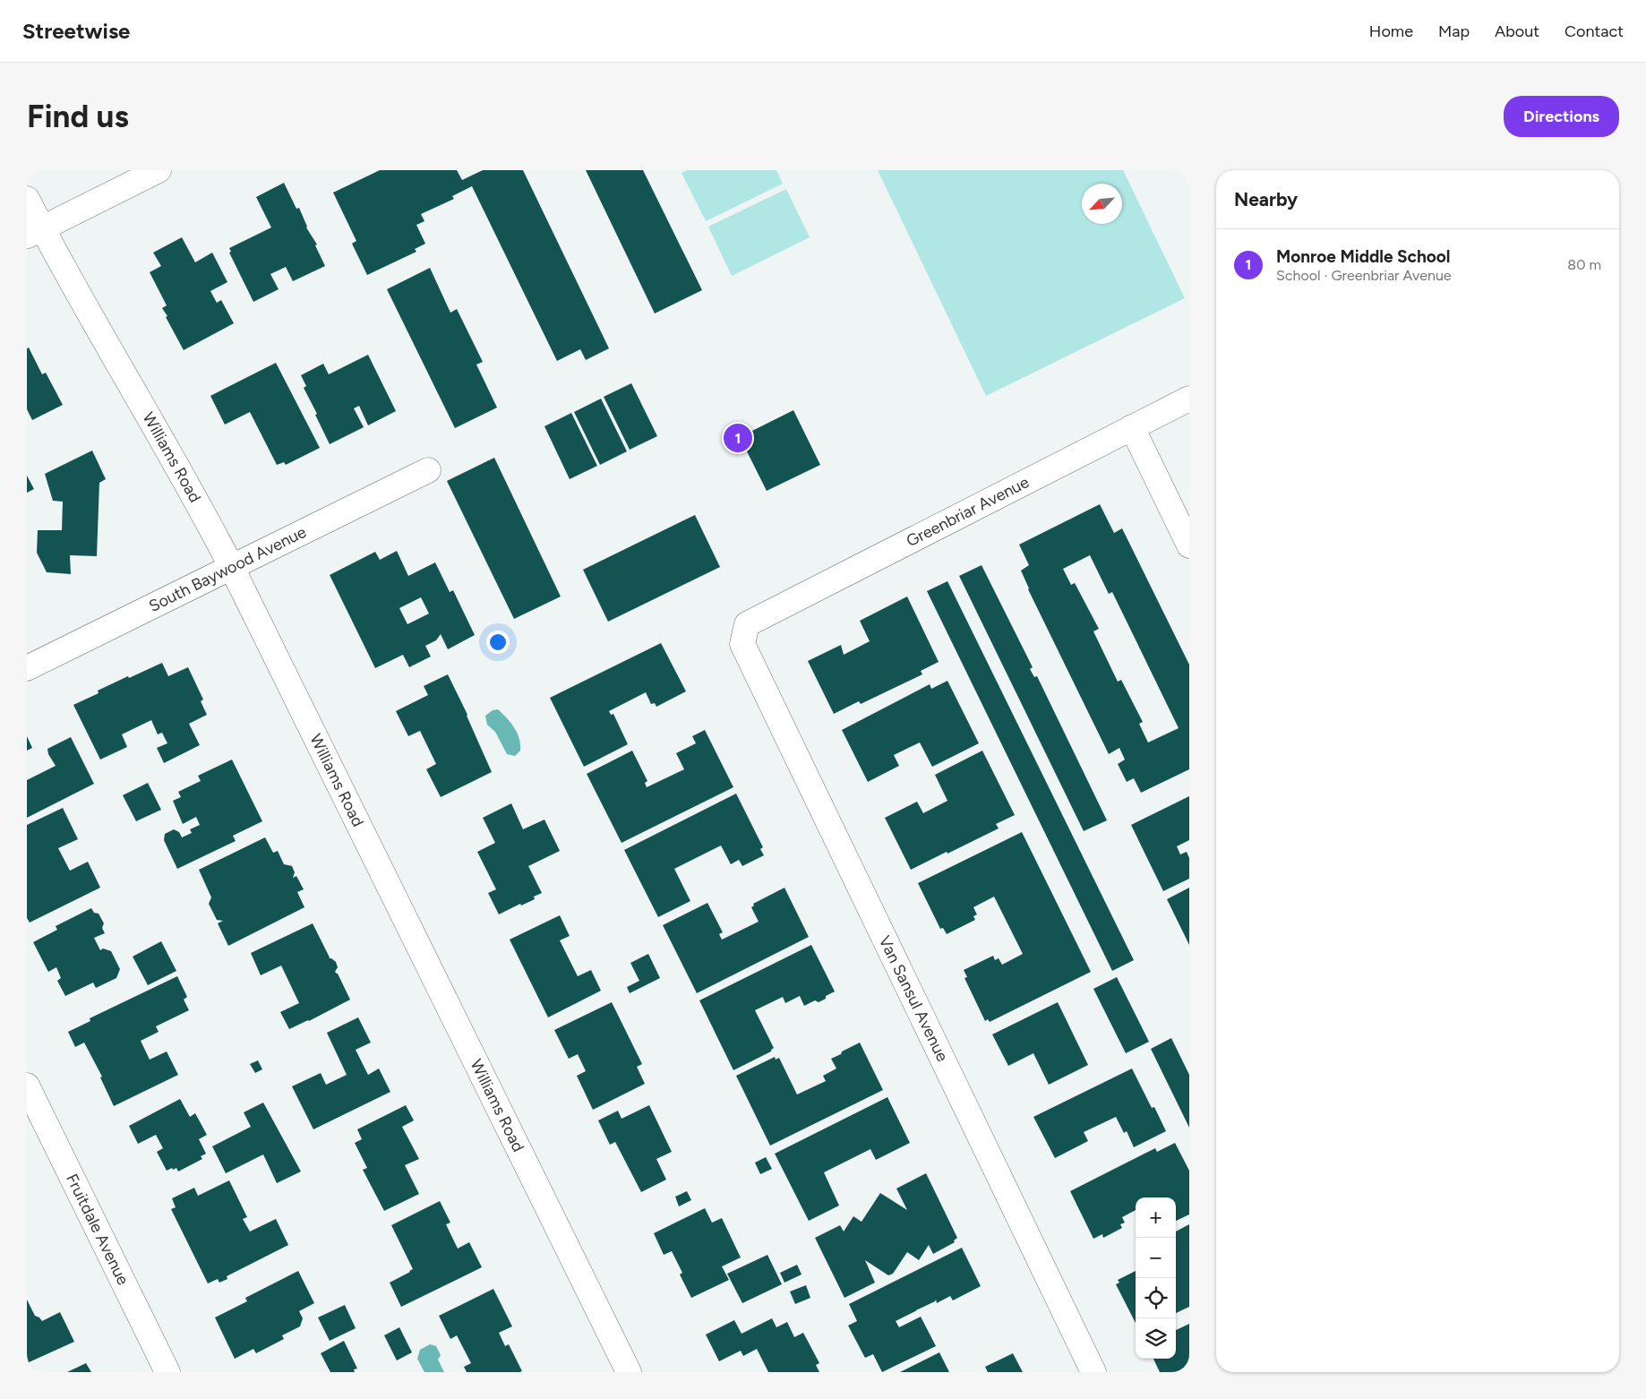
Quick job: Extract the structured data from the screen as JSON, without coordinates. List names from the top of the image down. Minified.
{"streets":{"street":["Williams Road","Greenbriar Avenue","South Baywood Avenue","Van Sansul Avenue","Fruitdale Avenue"]},"crossings":[["Williams Road","South Baywood Avenue"],["Greenbriar Avenue","Van Sansul Avenue"]],"north":"bottom left","page":{"header":"Streetwise","nav":["Home","Map","About","Contact"],"buttons":"Directions","title":"Find us","heading":"Nearby","list":[{"mark":"1","name":"Monroe Middle School","note":"School · Greenbriar Avenue","value":"80 m"}],"pins":"1","map_buttons":["+","−"]}}
